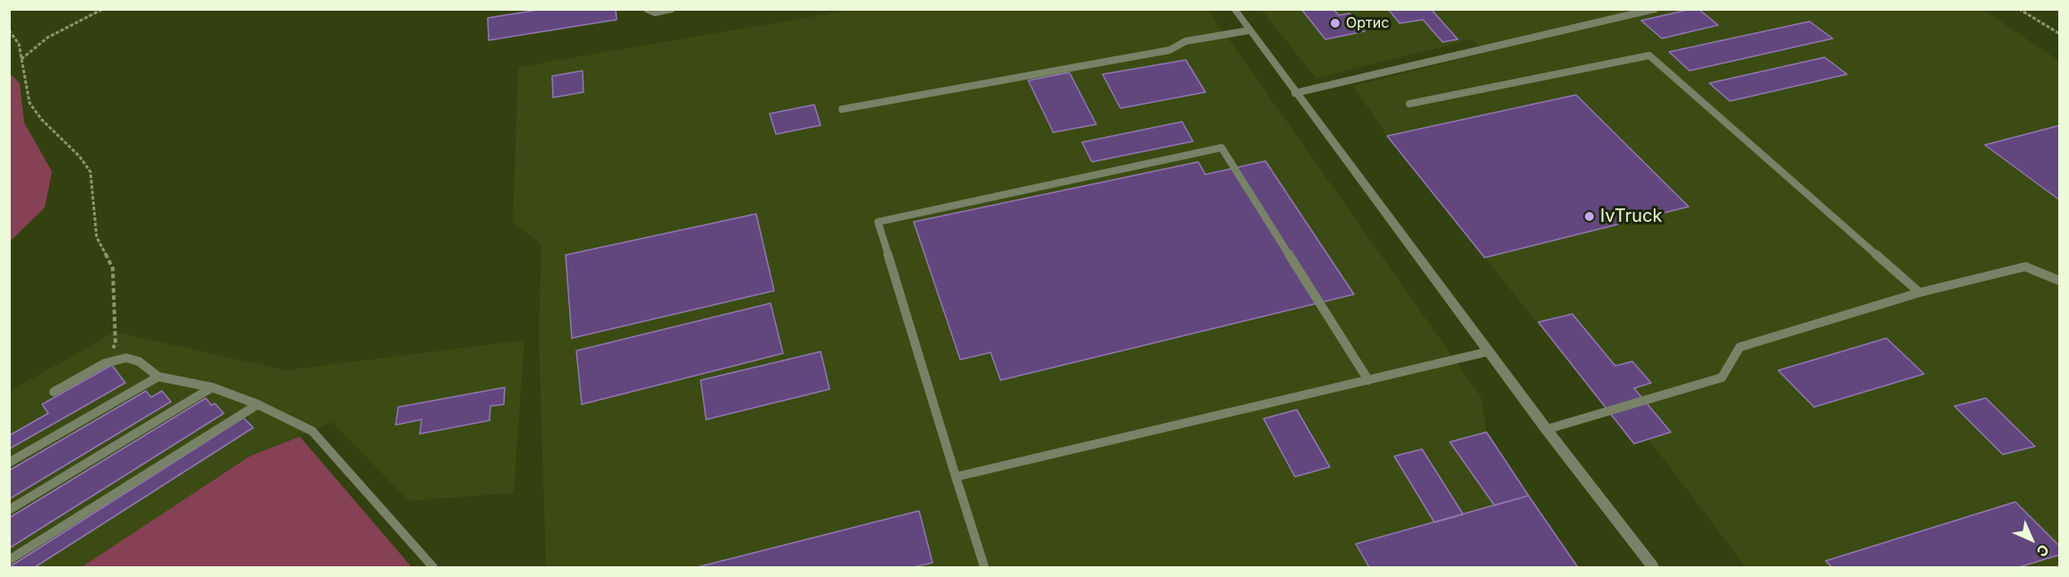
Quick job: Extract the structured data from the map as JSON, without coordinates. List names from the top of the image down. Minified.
{"places":["Ортис","IvTruck"],"north":"bottom right"}
